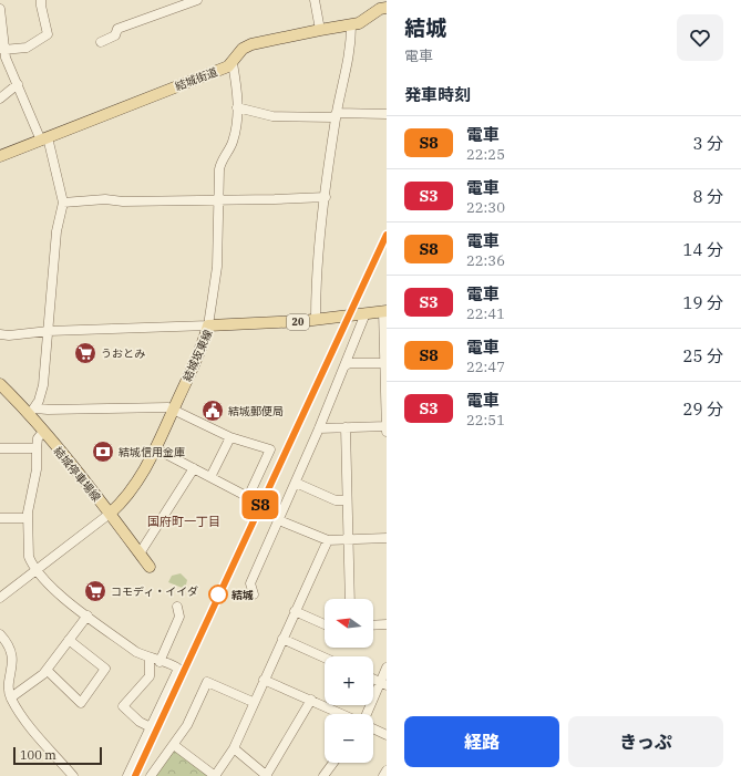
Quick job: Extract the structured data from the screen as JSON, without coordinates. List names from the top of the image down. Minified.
{"streets":{"main road":["結城街道","20","結城坂東線","結城停車場線"]},"crossings":[["結城坂東線","結城停車場線"]],"districts":["国府町一丁目"],"places":{"supermarket":["うおとみ","コモディ・イイダ"],"public building":["結城郵便局"],"bank":["結城信用金庫"],"other":["結城"]},"scale_bar":"100 m","north":"left","page":{"on_map":"S8","heading":[["結城","電車"],"発車時刻"],"list":[{"mark":"S8","name":"電車","note":"22:25","value":"3 分"},{"mark":"S3","name":"電車","note":"22:30","value":"8 分"},{"mark":"S8","name":"電車","note":"22:36","value":"14 分"},{"mark":"S3","name":"電車","note":"22:41","value":"19 分"},{"mark":"S8","name":"電車","note":"22:47","value":"25 分"},{"mark":"S3","name":"電車","note":"22:51","value":"29 分"}],"map_buttons":["+","−"],"buttons":["経路","きっぷ"],"scale":"100 m"}}
